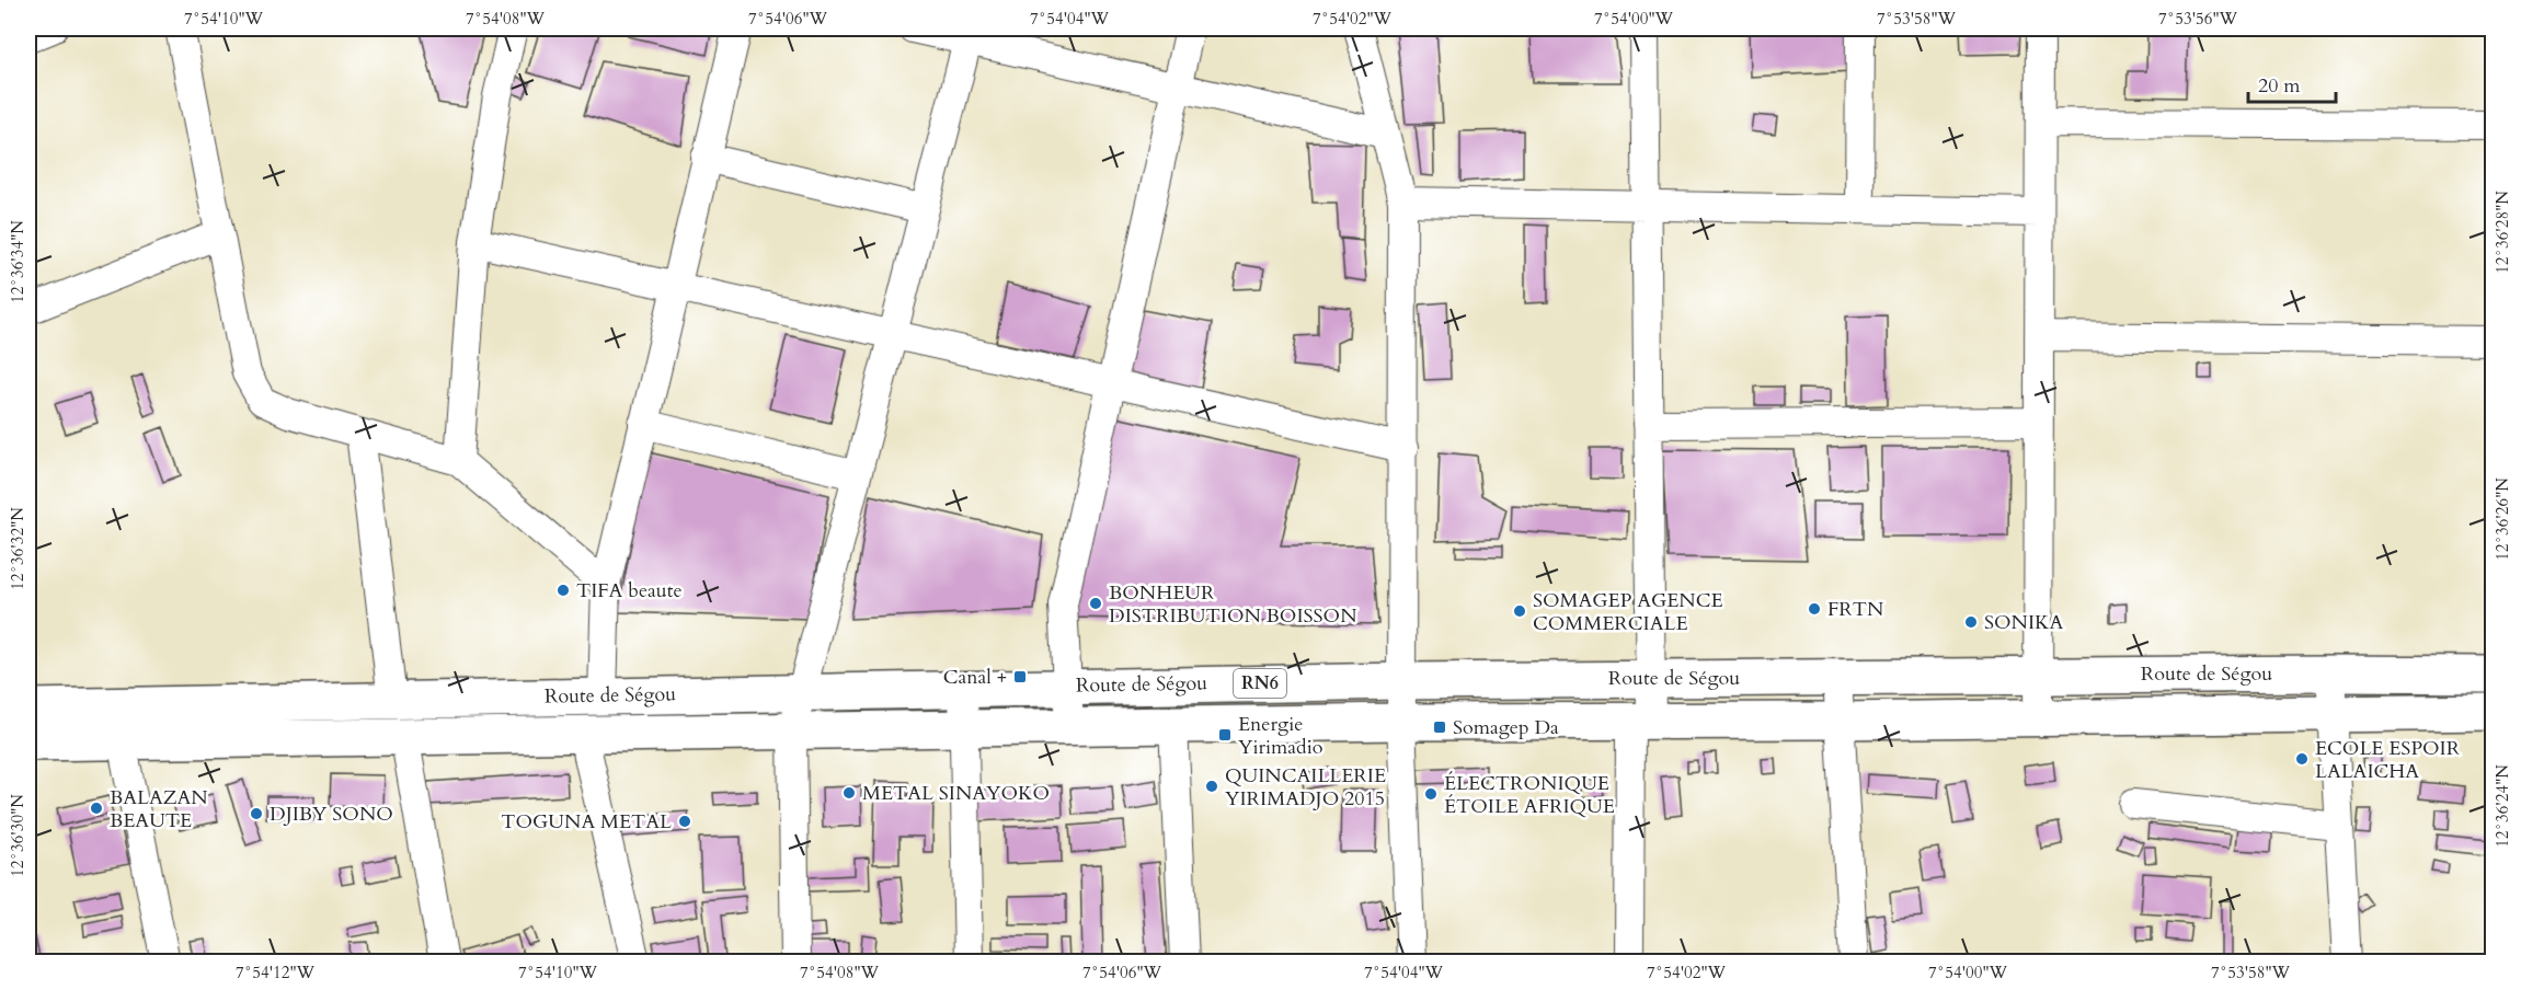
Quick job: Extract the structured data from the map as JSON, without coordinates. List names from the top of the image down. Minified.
{"streets":{"highway":["Route de Ségou","RN6"]},"places":{"other":["TIFA beaute","BONHEUR DISTRIBUTION BOISSON","FRTN","SOMAGEP AGENCE COMMERCIALE","SONIKA","ECOLE ESPOIR LALAICHA","QUINCAILLERIE YIRIMADJO 2015","METAL SINAYOKO","ÉLECTRONIQUE ÉTOILE AFRIQUE","BALAZAN BEAUTE","DJIBY SONO","TOGUNA METAL"],"transit":["Canal +","Somagep Da","Energie Yirimadio"]},"scale_bar":"20 m","coordinates":["7°54'10\"W","7°54'08\"W","7°54'06\"W","7°54'04\"W","7°54'02\"W","7°54'00\"W","7°53'58\"W","7°53'56\"W","12°36'28\"N","12°36'34\"N","12°36'26\"N","12°36'32\"N","12°36'24\"N","12°36'30\"N","7°54'12\"W"]}
